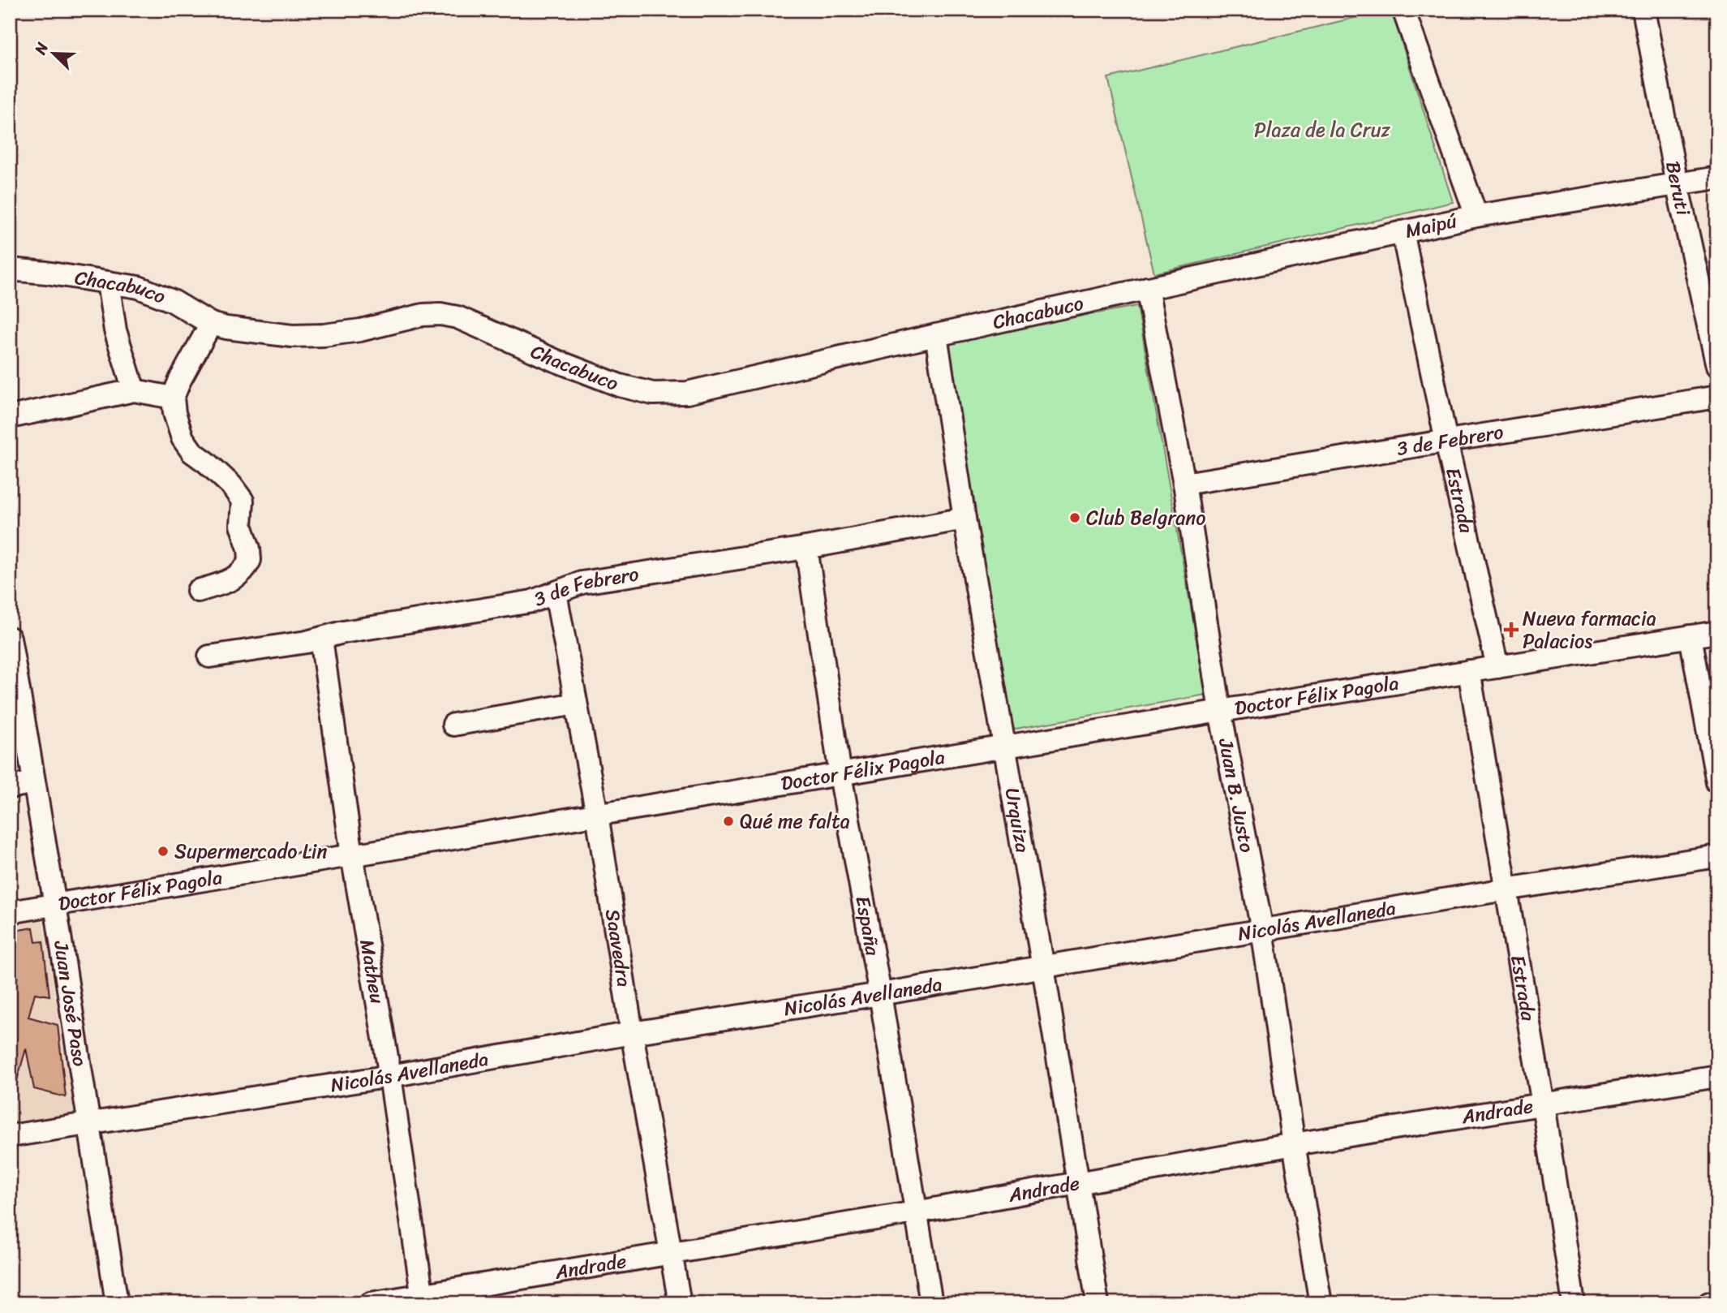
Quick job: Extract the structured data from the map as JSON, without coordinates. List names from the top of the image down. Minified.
{"streets":{"street":["Beruti","Maipú","Chacabuco","3 de Febrero","Estrada","Doctor Félix Pagola","Juan B. Justo","Urquiza","Nicolás Avellaneda","España","Saavedra","Matheu","Juan José Paso","Andrade"]},"crossings":[["Beruti","Maipú"],["Maipú","Chacabuco"],["Maipú","Estrada"],["Maipú","Juan B. Justo"],["Chacabuco","Juan B. Justo"],["Chacabuco","Urquiza"],["3 de Febrero","Estrada"],["3 de Febrero","Juan B. Justo"],["3 de Febrero","Urquiza"],["3 de Febrero","España"],["3 de Febrero","Saavedra"],["3 de Febrero","Matheu"],["Estrada","Doctor Félix Pagola"],["Estrada","Nicolás Avellaneda"],["Estrada","Andrade"],["Doctor Félix Pagola","Juan B. Justo"],["Doctor Félix Pagola","Urquiza"],["Doctor Félix Pagola","España"],["Doctor Félix Pagola","Saavedra"],["Doctor Félix Pagola","Matheu"],["Doctor Félix Pagola","Juan José Paso"],["Juan B. Justo","Nicolás Avellaneda"],["Juan B. Justo","Andrade"],["Urquiza","Nicolás Avellaneda"],["Urquiza","Andrade"],["Nicolás Avellaneda","España"],["Nicolás Avellaneda","Saavedra"],["Nicolás Avellaneda","Matheu"],["Nicolás Avellaneda","Juan José Paso"],["España","Andrade"],["Saavedra","Andrade"],["Matheu","Andrade"]],"parks":["Plaza de la Cruz"],"places":{"other":["Club Belgrano","Qué me falta","Supermercado Lin"],"health":["Nueva farmacia Palacios"]},"north":"top left"}
